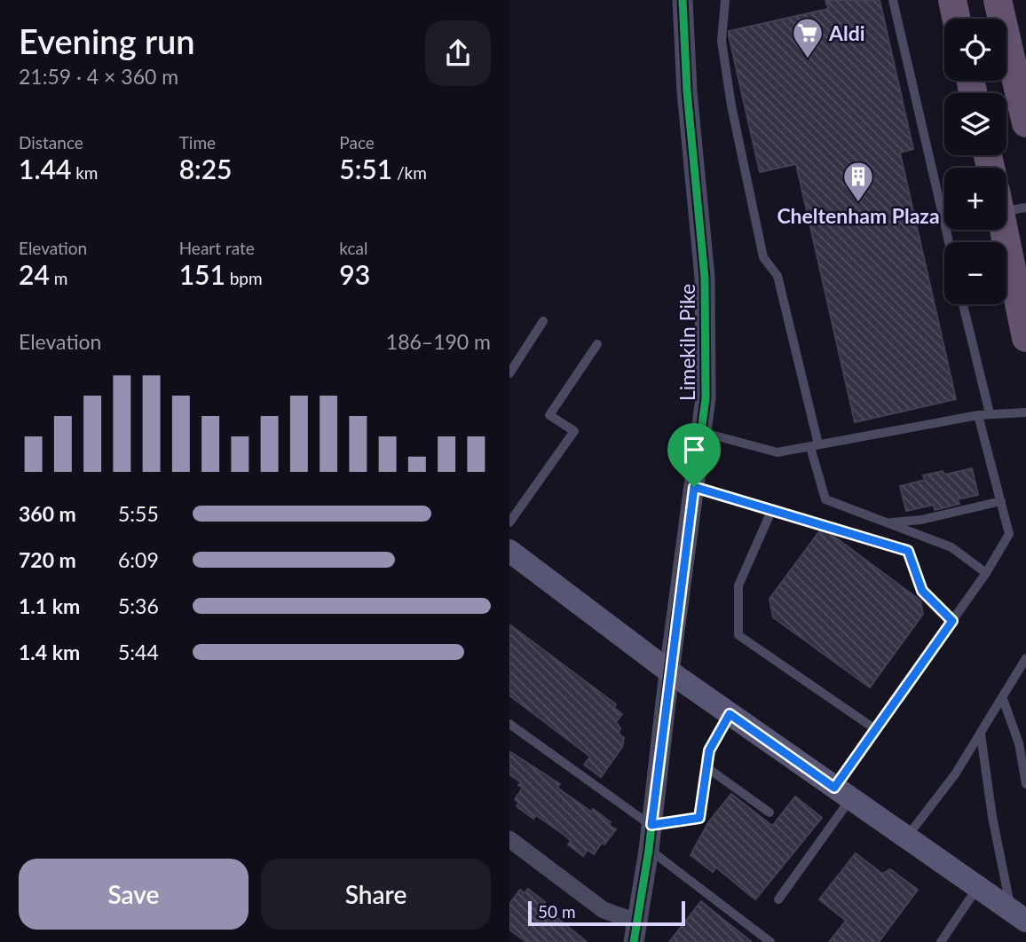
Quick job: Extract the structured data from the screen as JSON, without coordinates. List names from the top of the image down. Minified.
{"streets":{"street":["Limekiln Pike"]},"places":{"supermarket":["Aldi"],"building":["Cheltenham Plaza"]},"scale_bar":"50 m","page":{"heading":["Evening run","21:59 · 4 × 360 m"],"map_buttons":["+","−"],"stats":[["Distance","1.44 km"],["Time","8:25"],["Pace","5:51 /km"],["Elevation","24 m"],["Heart rate","151 bpm"],["kcal","93"]],"chart":["Elevation","186–190 m"],"list":[{"name":"360 m","note":"5:55"},{"name":"720 m","note":"6:09"},{"name":"1.1 km","note":"5:36"},{"name":"1.4 km","note":"5:44"}],"buttons":["Save","Share"],"scale":"50 m"}}
